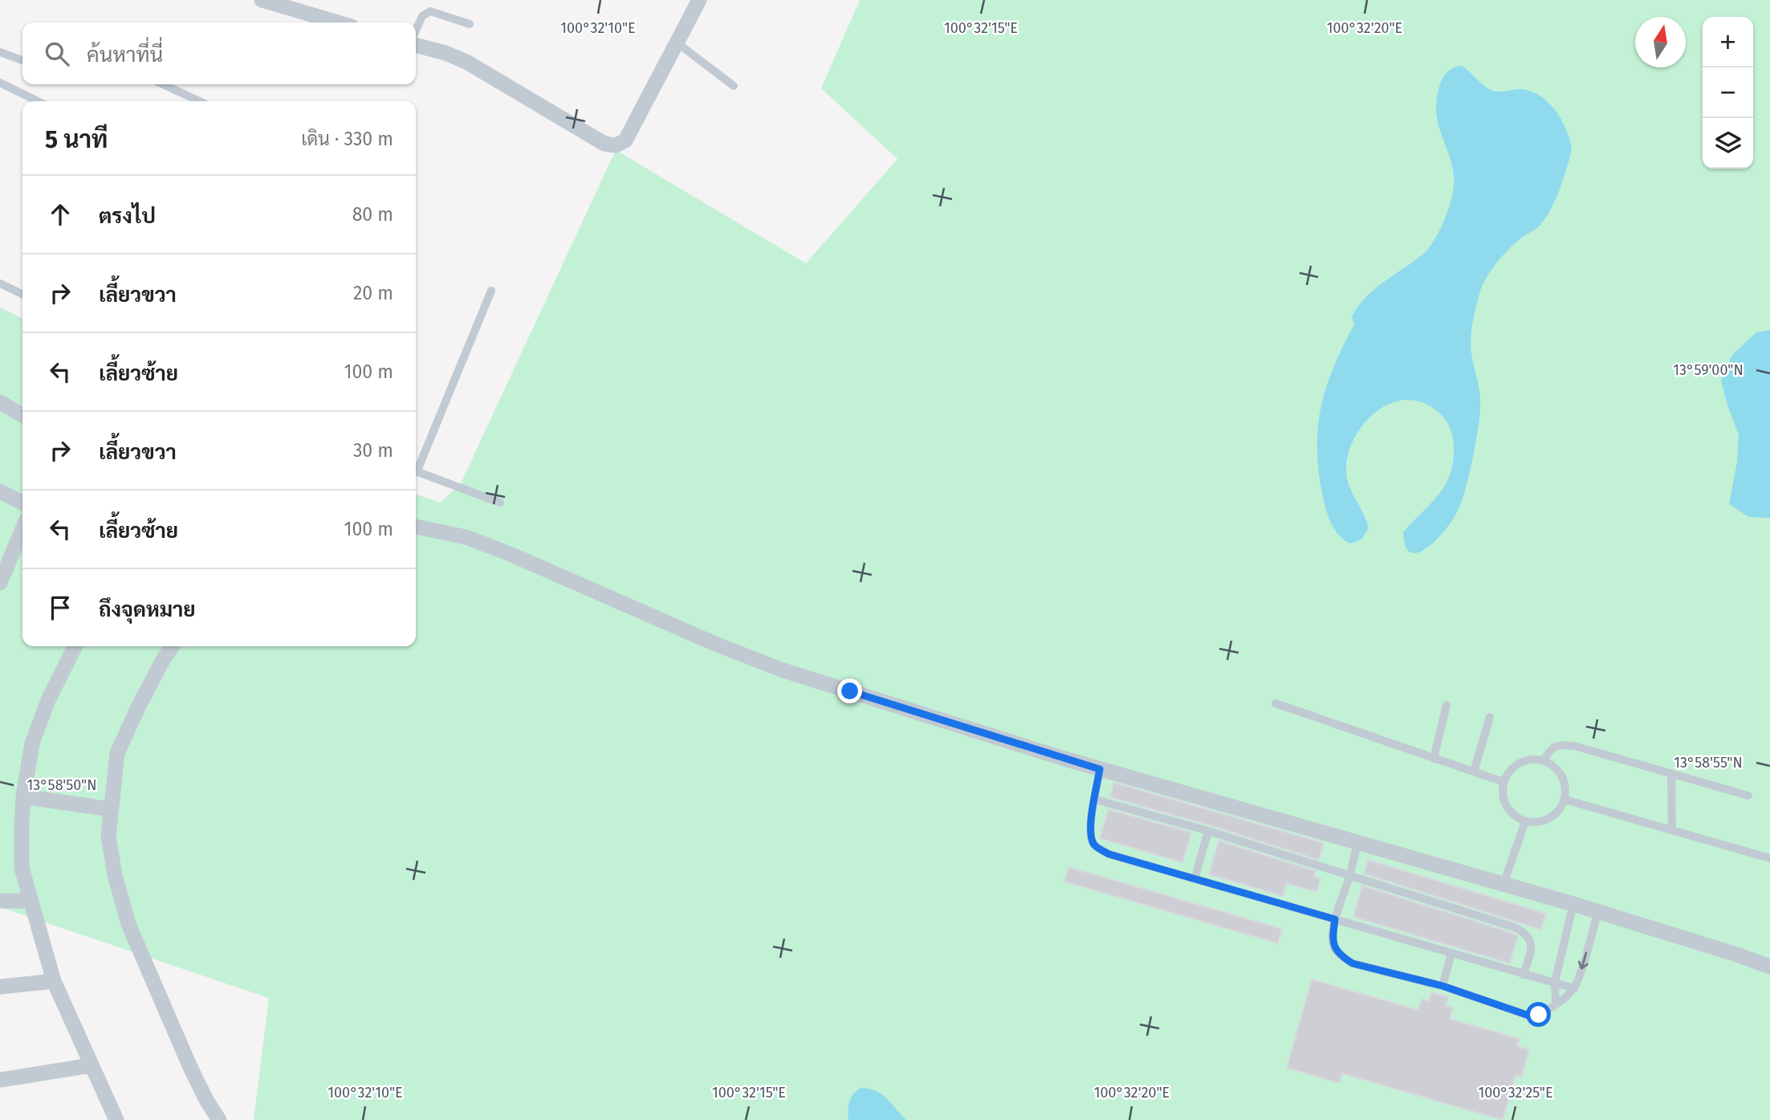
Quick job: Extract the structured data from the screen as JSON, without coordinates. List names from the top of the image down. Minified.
{"north":"top","page":{"map_buttons":["+","−"],"search":"ค้นหาที่นี่","heading":["5 นาที","เดิน · 330 m"],"list":[["ตรงไป","80 m"],["เลี้ยวขวา","20 m"],["เลี้ยวซ้าย","100 m"],["เลี้ยวขวา","30 m"],["เลี้ยวซ้าย","100 m"],"ถึงจุดหมาย"]},"coordinates":["100°32'10\"E","100°32'15\"E","100°32'20\"E","13°59'00\"N","13°58'55\"N","13°58'50\"N","100°32'25\"E"]}
